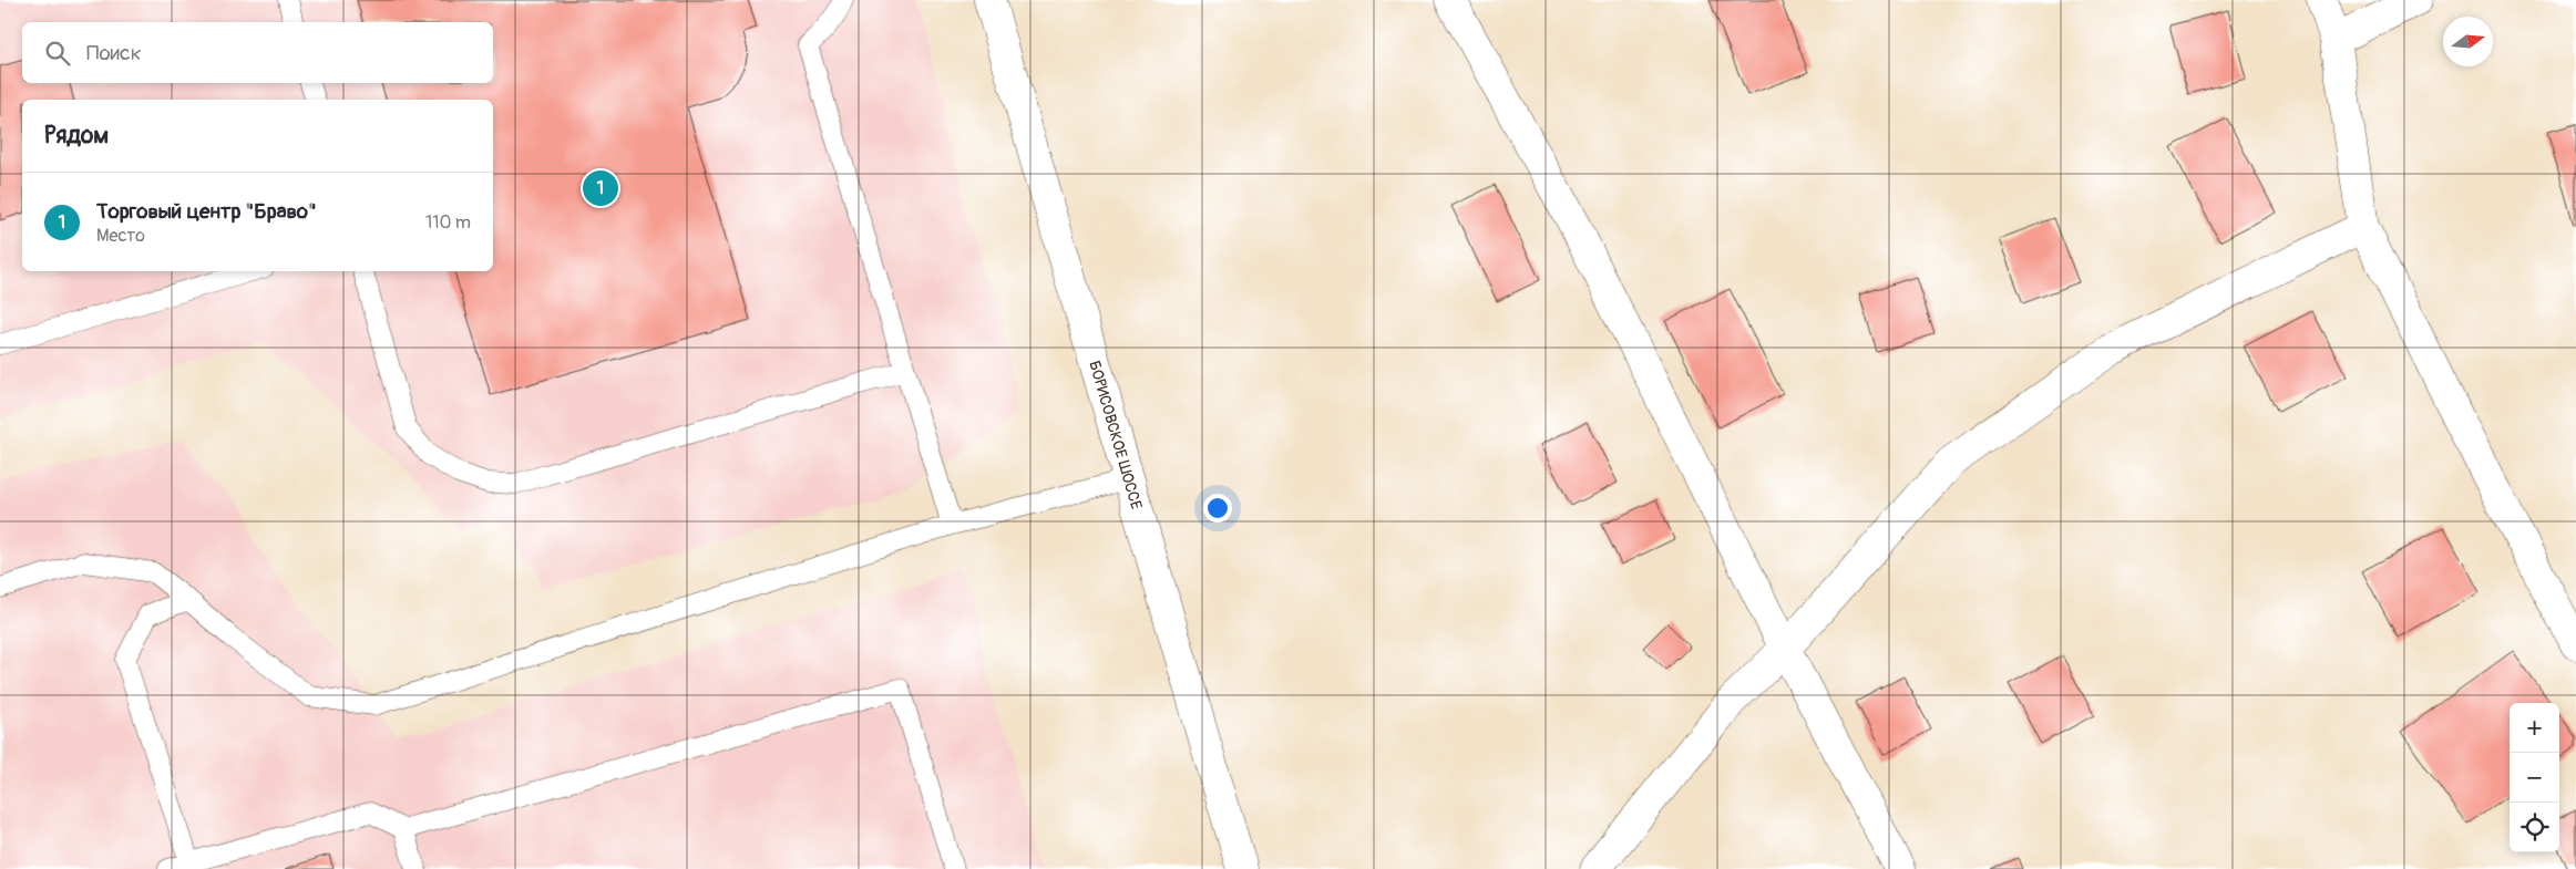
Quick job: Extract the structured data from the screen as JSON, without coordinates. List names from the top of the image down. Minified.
{"streets":{"street":["БОРИСОВСКОЕ ШОССЕ"]},"north":"right","page":{"search":"Поиск","heading":"Рядом","pins":"1","list":[{"mark":"1","name":"Торговый центр \"Браво\"","note":"Место","value":"110 m"}],"map_buttons":["+","−"]}}
